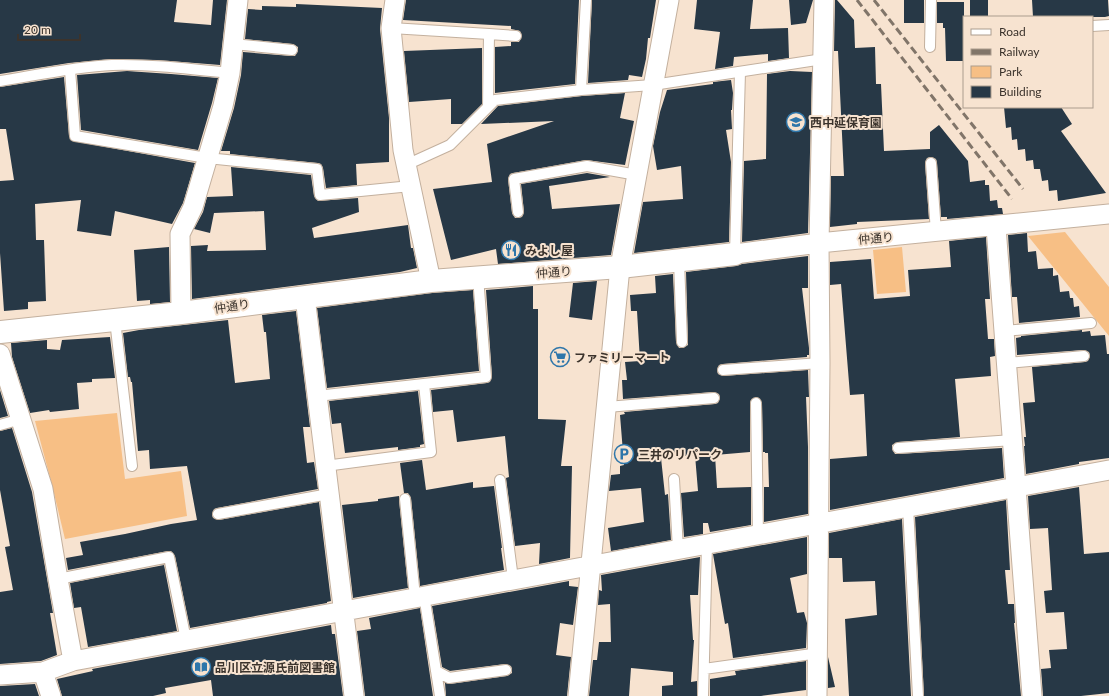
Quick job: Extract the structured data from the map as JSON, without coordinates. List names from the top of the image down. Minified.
{"streets":{"street":["仲通り"]},"places":{"school or university":["西中延保育園"],"restaurant":["みよし屋"],"supermarket":["ファミリーマート"],"parking":["三井のリパーク"],"library":["品川区立源氏前図書館"]},"legend":["Road","Railway","Park","Building"],"scale_bar":"20 m"}
